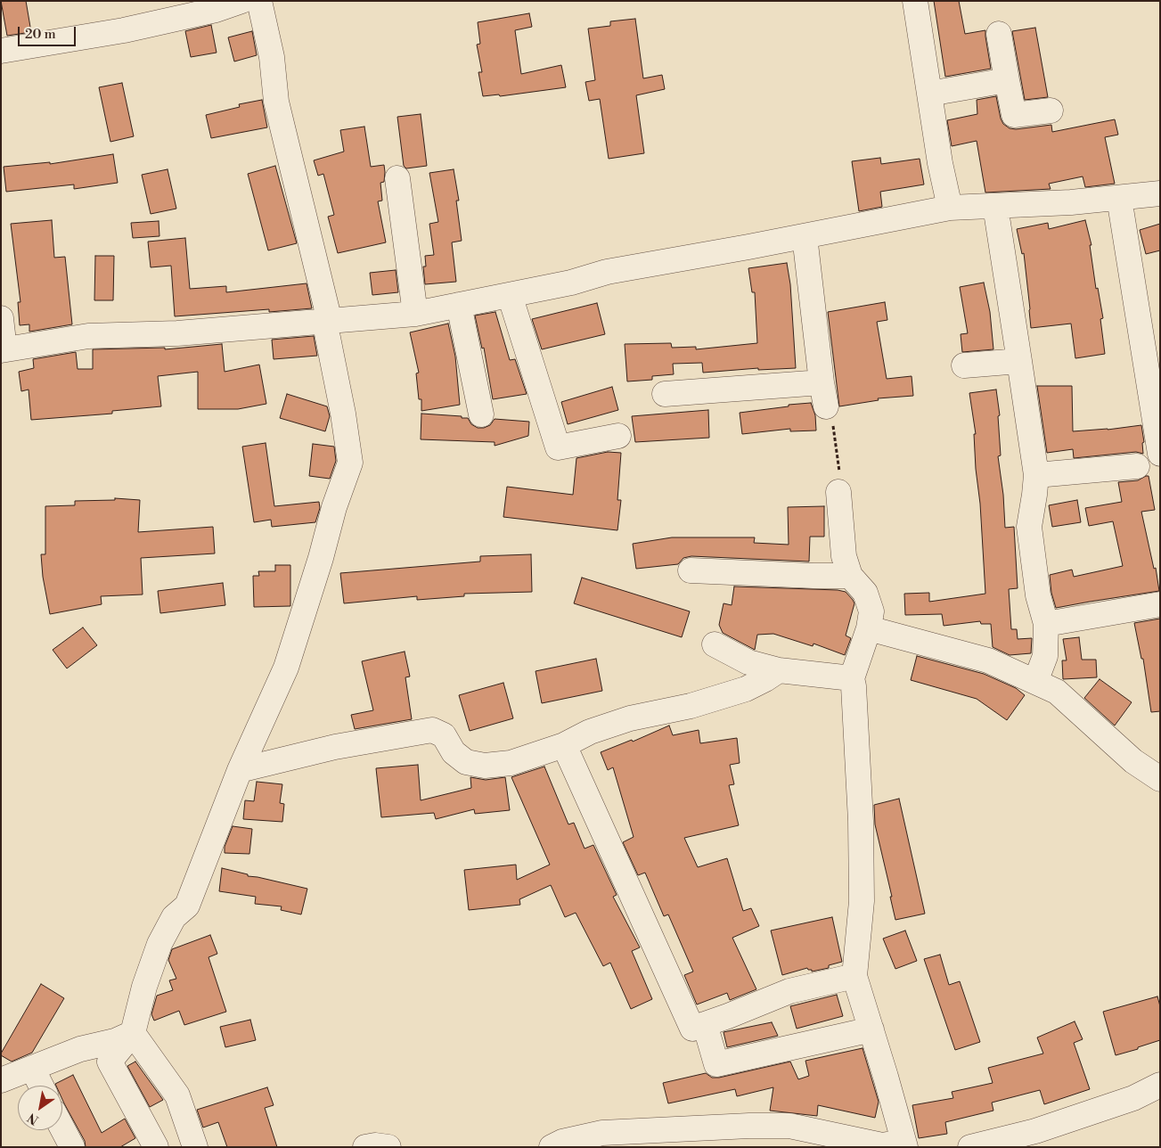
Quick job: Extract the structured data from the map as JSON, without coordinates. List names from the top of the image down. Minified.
{"scale_bar":"20 m","north":"bottom left"}
